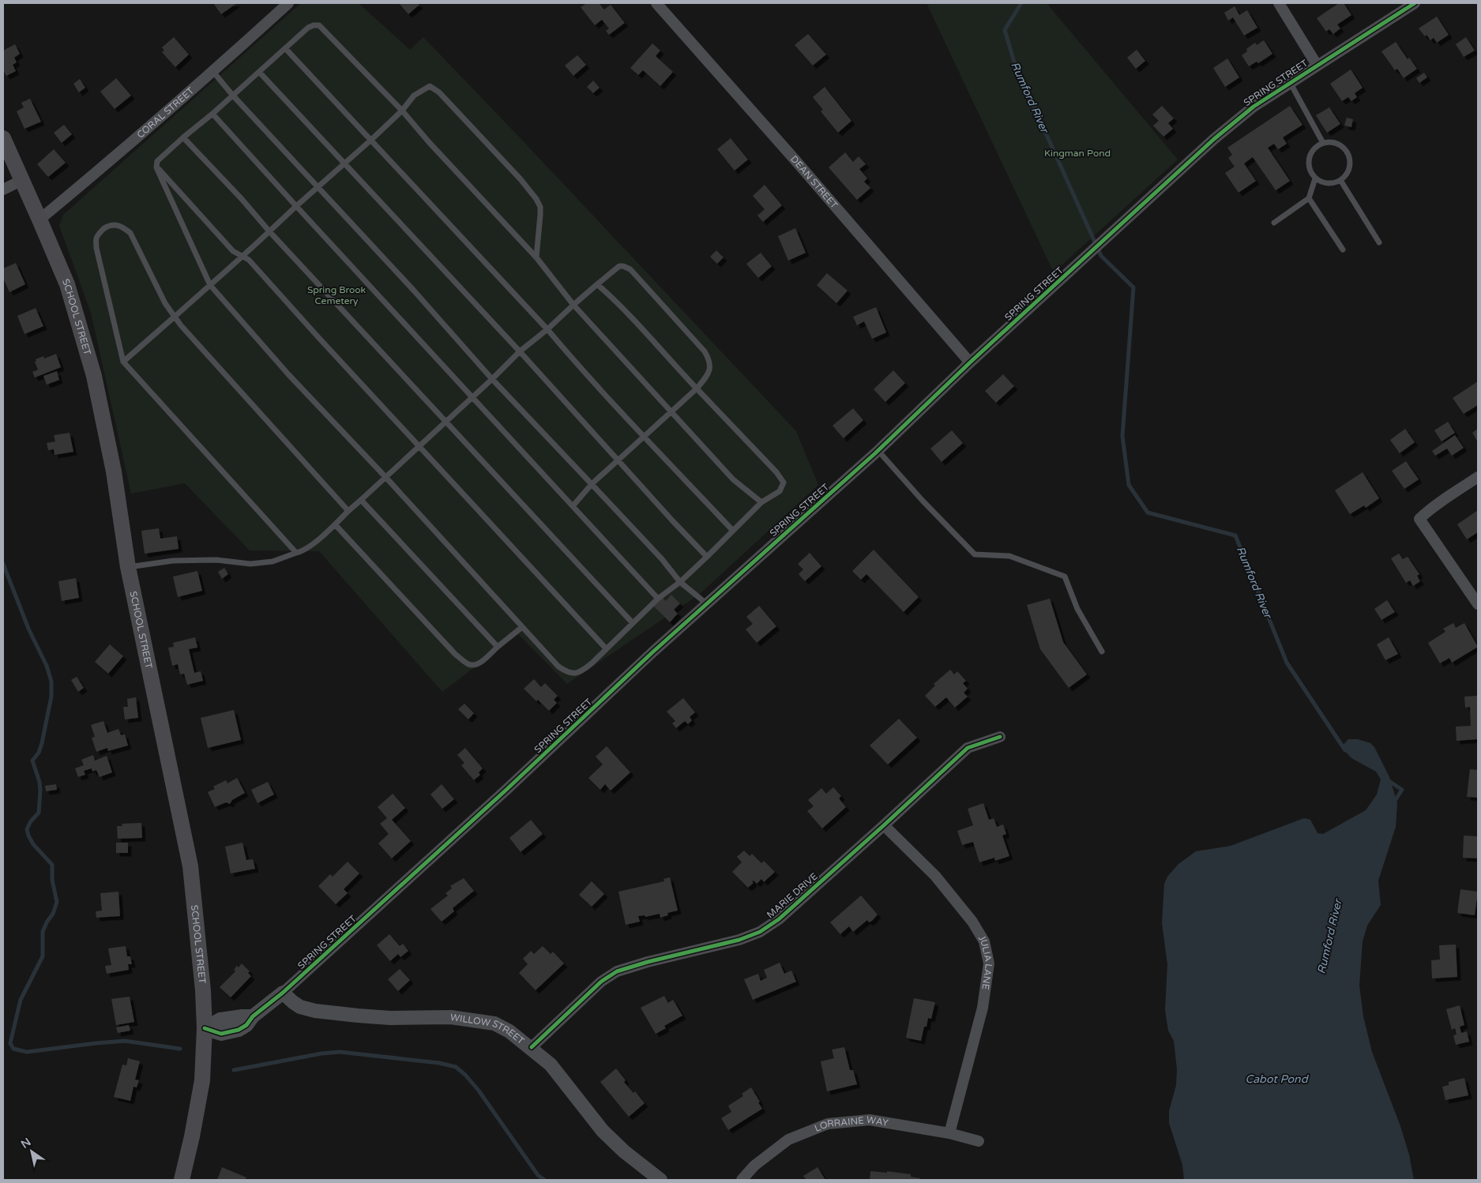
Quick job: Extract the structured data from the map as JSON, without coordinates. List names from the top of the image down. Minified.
{"streets":{"main road":["SCHOOL STREET"],"street":["SPRING STREET","CORAL STREET","DEAN STREET","MARIE DRIVE","JULIA LANE","WILLOW STREET","LORRAINE WAY"]},"crossings":[["SPRING STREET","DEAN STREET"],["SPRING STREET","SCHOOL STREET"],["SPRING STREET","WILLOW STREET"],["CORAL STREET","SCHOOL STREET"],["MARIE DRIVE","JULIA LANE"],["MARIE DRIVE","WILLOW STREET"],["JULIA LANE","LORRAINE WAY"]],"water":["Rumford River","Cabot Pond"],"parks":["Kingman Pond","Spring Brook Cemetery"],"north":"top left"}
